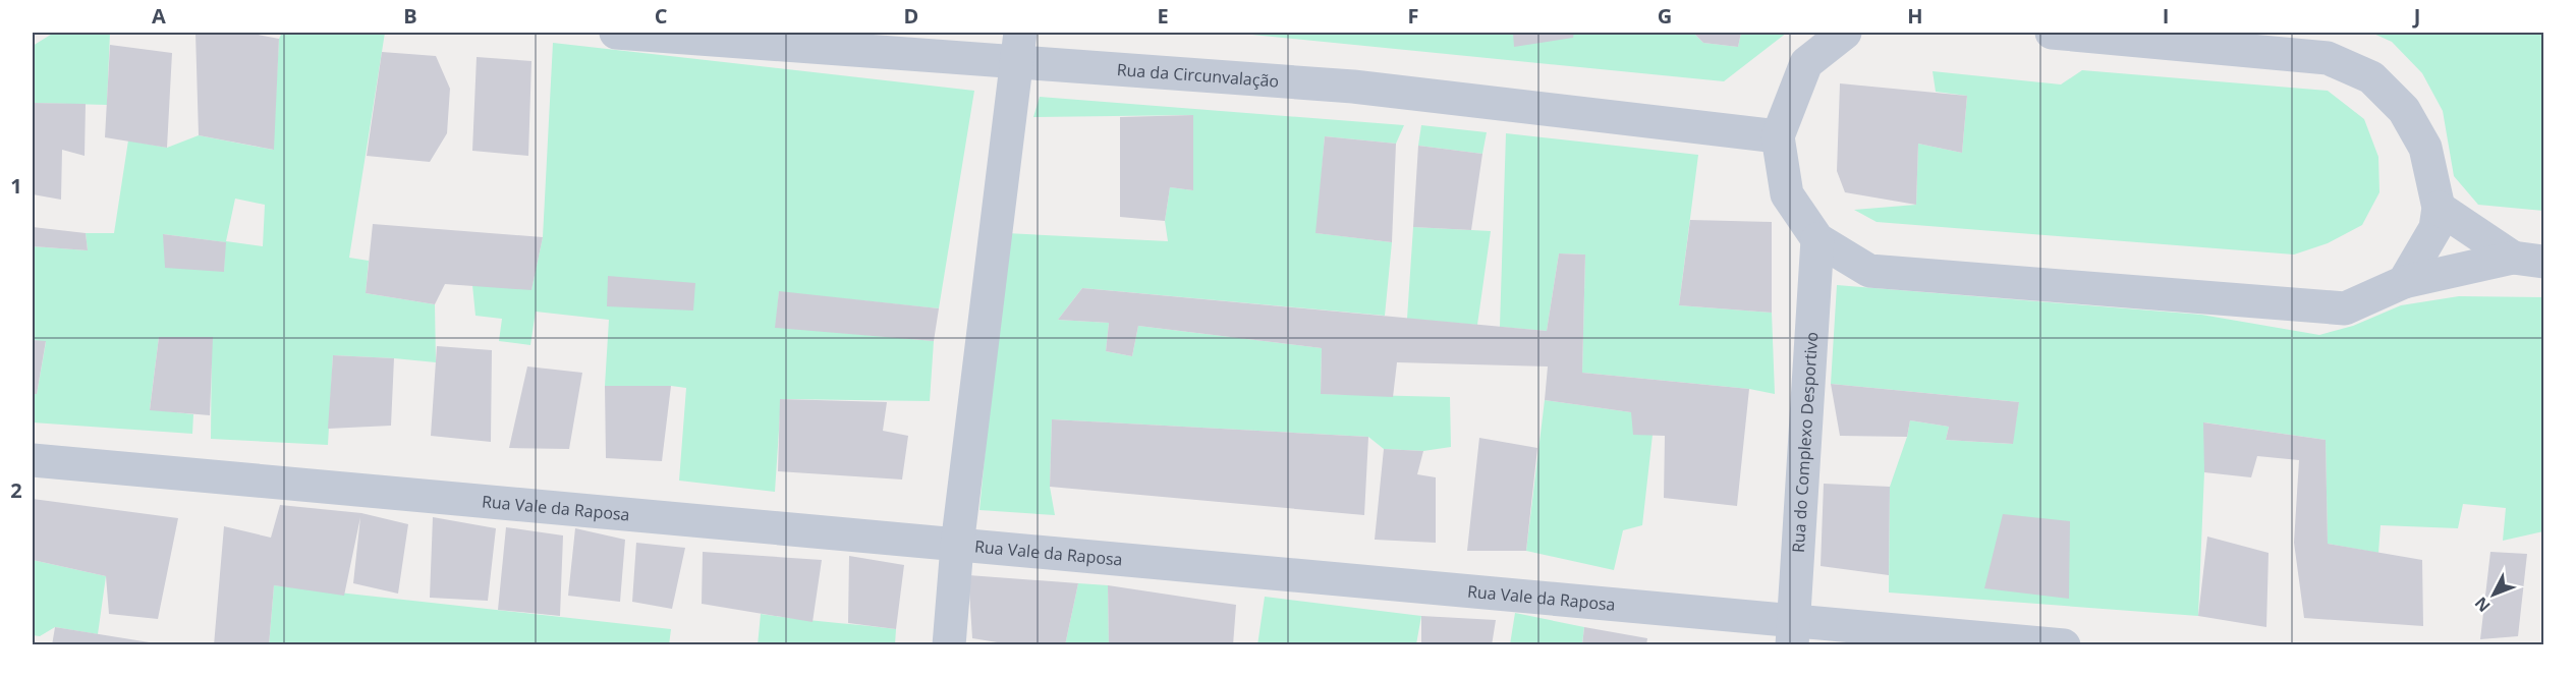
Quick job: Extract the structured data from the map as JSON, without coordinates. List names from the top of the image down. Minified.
{"streets":{"street":["Rua da Circunvalação","Rua do Complexo Desportivo","Rua Vale da Raposa"]},"crossings":[["Rua do Complexo Desportivo","Rua Vale da Raposa"]],"north":"bottom left","grid":{"columns":["A","B","C","D","E","F","G","H","I","J"],"rows":["1","2"]}}
